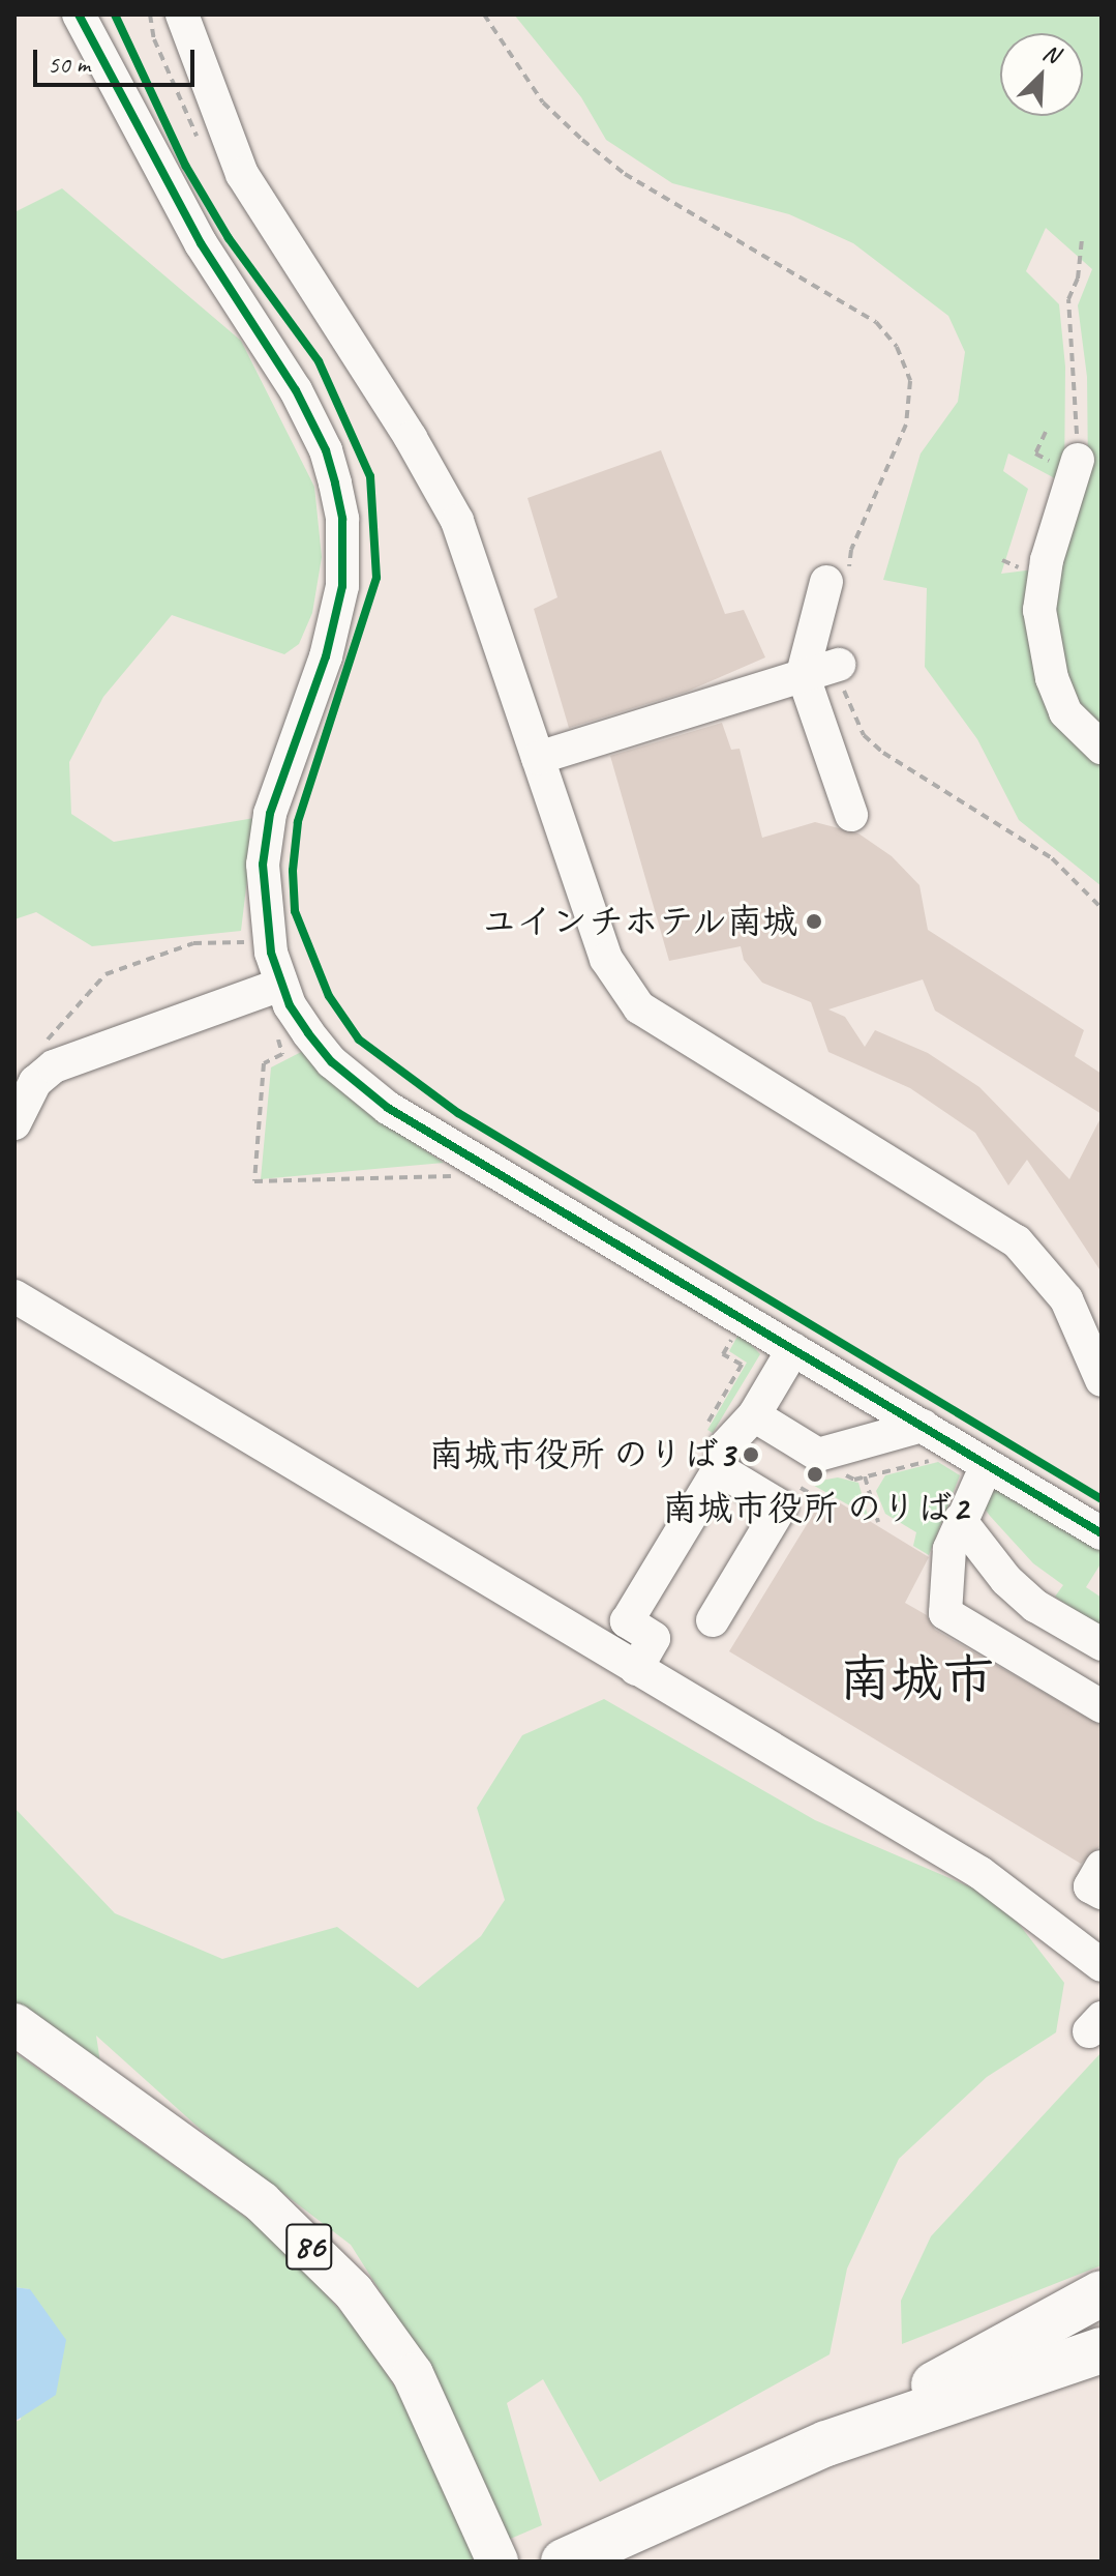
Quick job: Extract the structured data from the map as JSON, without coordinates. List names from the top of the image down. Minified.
{"streets":{"main road":["86"]},"districts":["南城市"],"places":["ユインチホテル南城","南城市役所 のりば3","南城市役所 のりば2"],"scale_bar":"50 m","north":"top right"}
